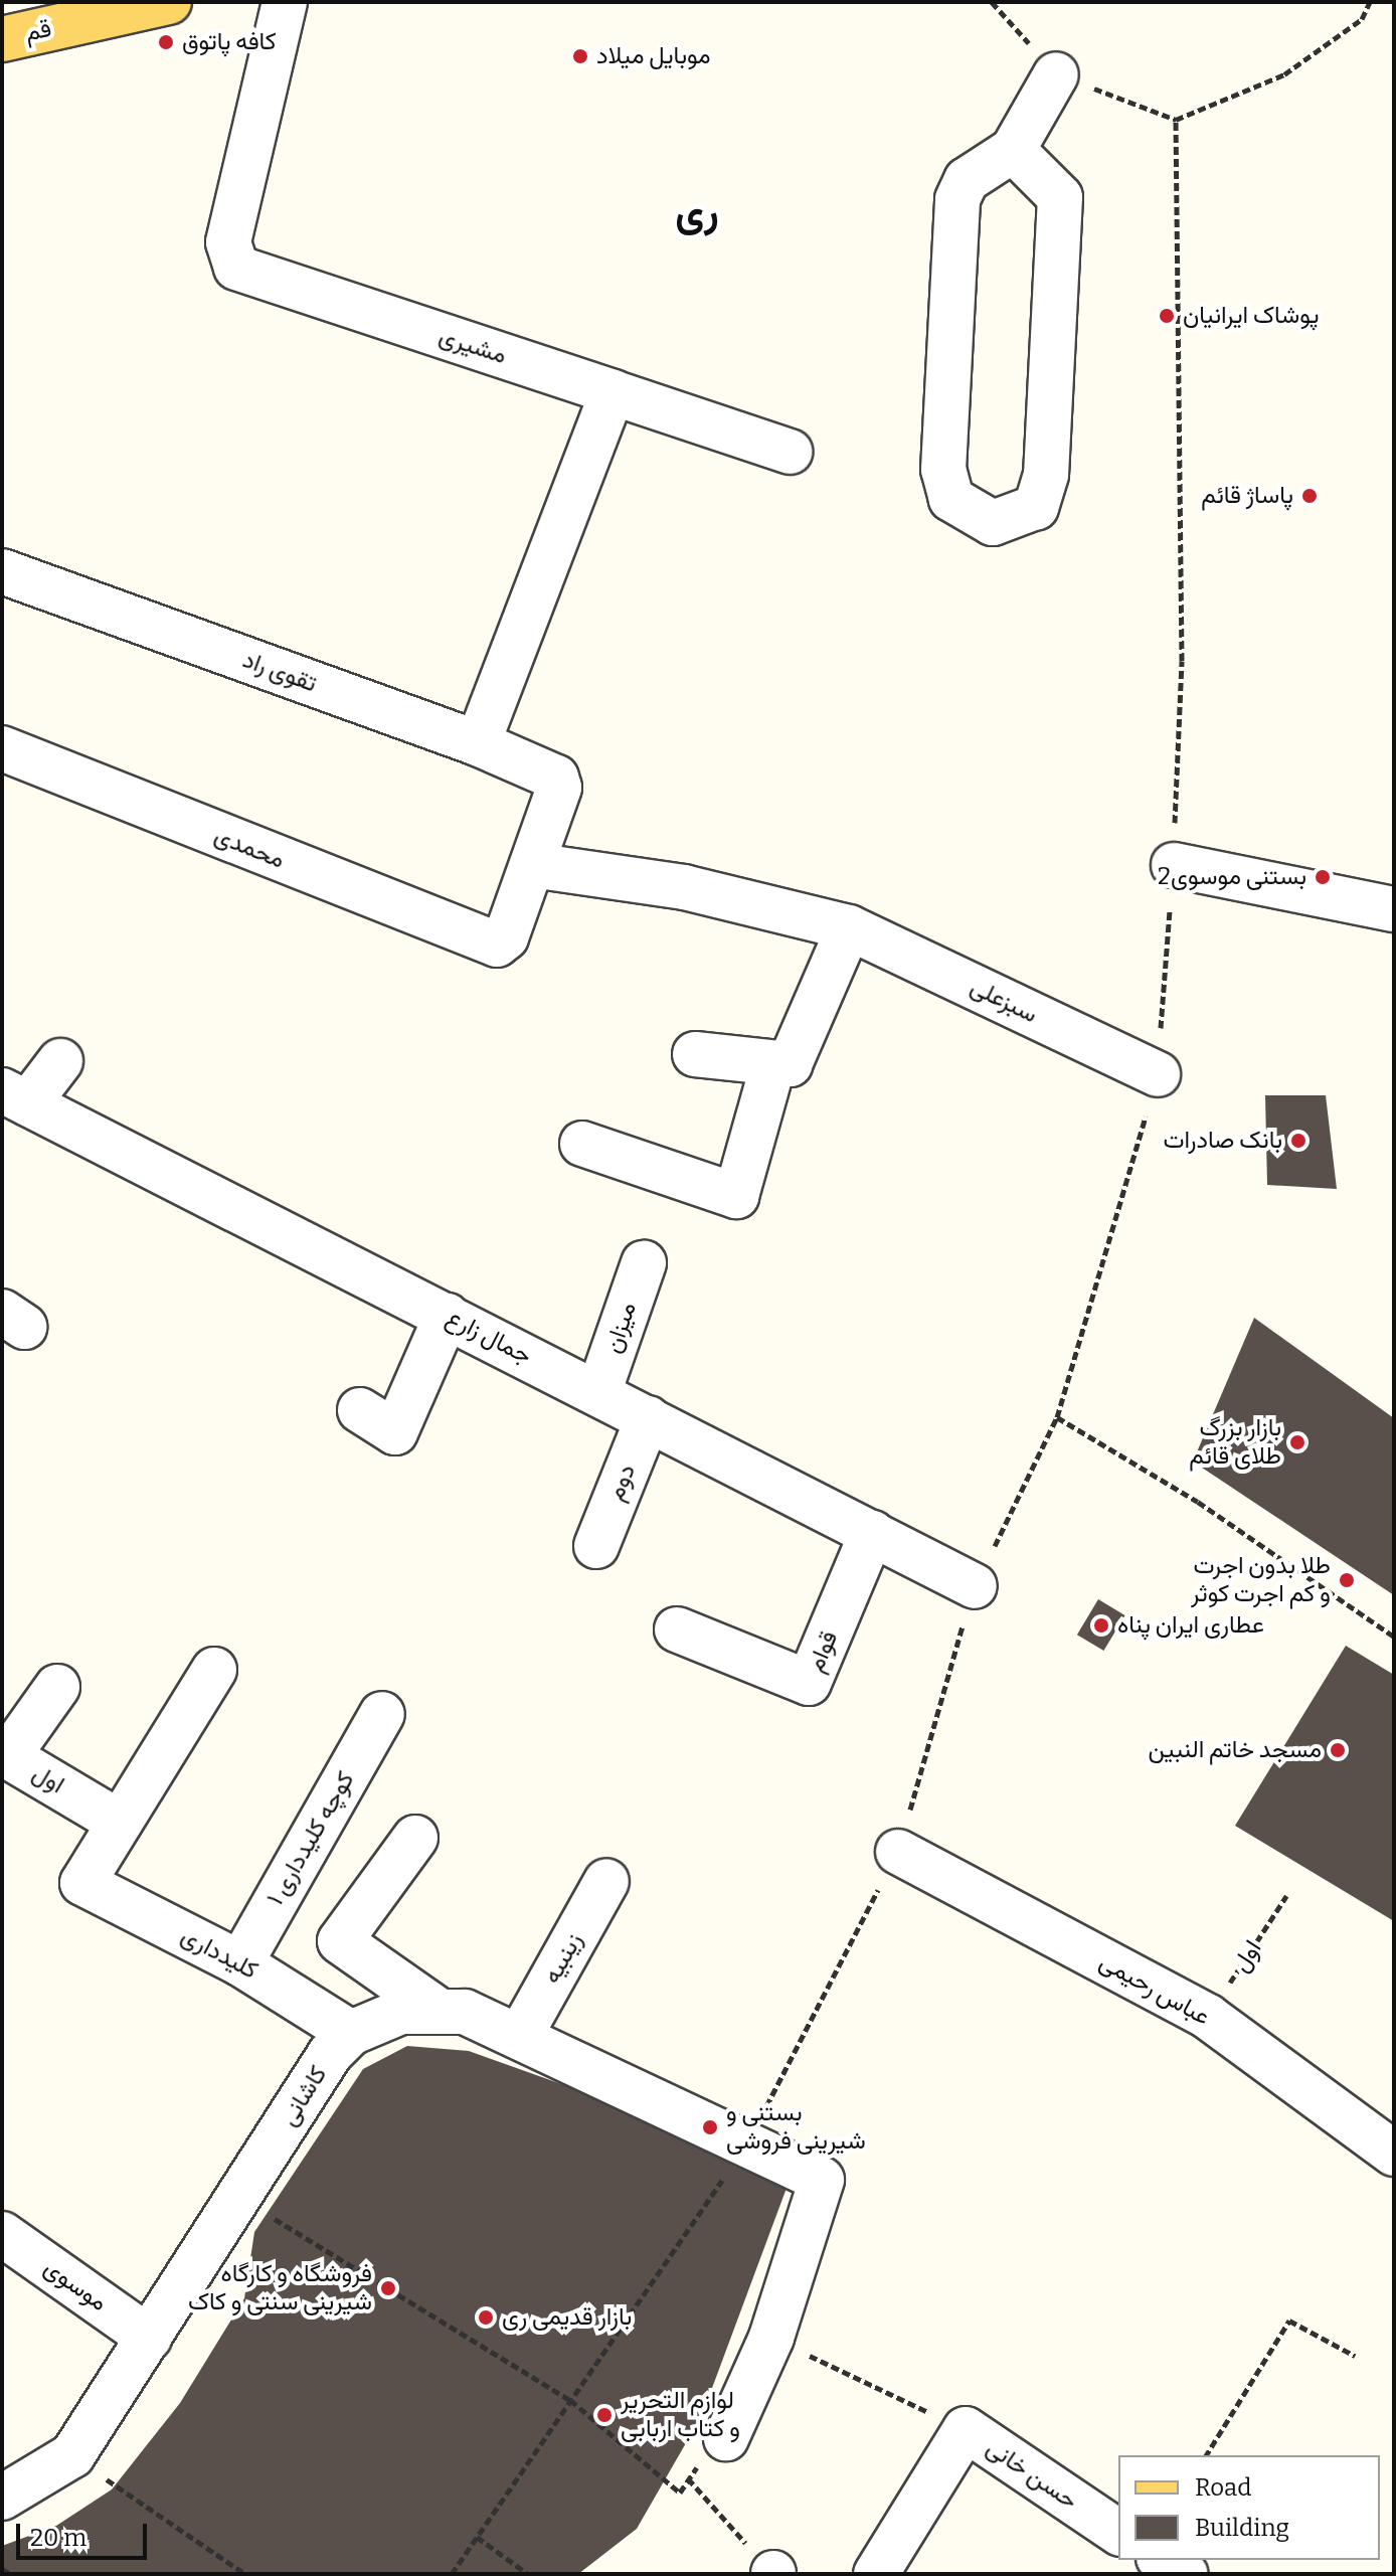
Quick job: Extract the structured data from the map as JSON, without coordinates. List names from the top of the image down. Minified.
{"streets":{"main road":["قم"],"street":["مشیری","تقوی راد","محمدی","سبزعلی","میزان","جمال زارع","دوم","قوام","اول","کوچه کلیدداری ۱","کلیدداری","زینبیه","عباس رحیمی","کاشانی","موسوی","حسن خانی"]},"crossings":[["تقوی راد","محمدی"],["تقوی راد","سبزعلی"],["محمدی","سبزعلی"],["میزان","جمال زارع"],["جمال زارع","دوم"],["جمال زارع","قوام"],["اول","کلیدداری"],["اول","عباس رحیمی"],["کوچه کلیدداری ۱","کلیدداری"],["کلیدداری","کاشانی"],["کاشانی","موسوی"]],"districts":["ری"],"places":["کافه پاتوق","موبایل میلاد","پوشاک ایرانیان","پاساژ قائم","بستنی موسوی2","بانک صادرات","بازار بزرگ طلای قائم","طلا بدون اجرت و كم اجرت كوثر","عطاری ایران پناه","مسجد خاتم النبین","بستنی و شیرینی فروشی","فروشگاه و کارگاه شیرینی سنتی و کاک","بازار قدیمی ری","لوازم التحریر و کتاب اربابی"],"legend":["Road","Building"],"scale_bar":"20 m"}
